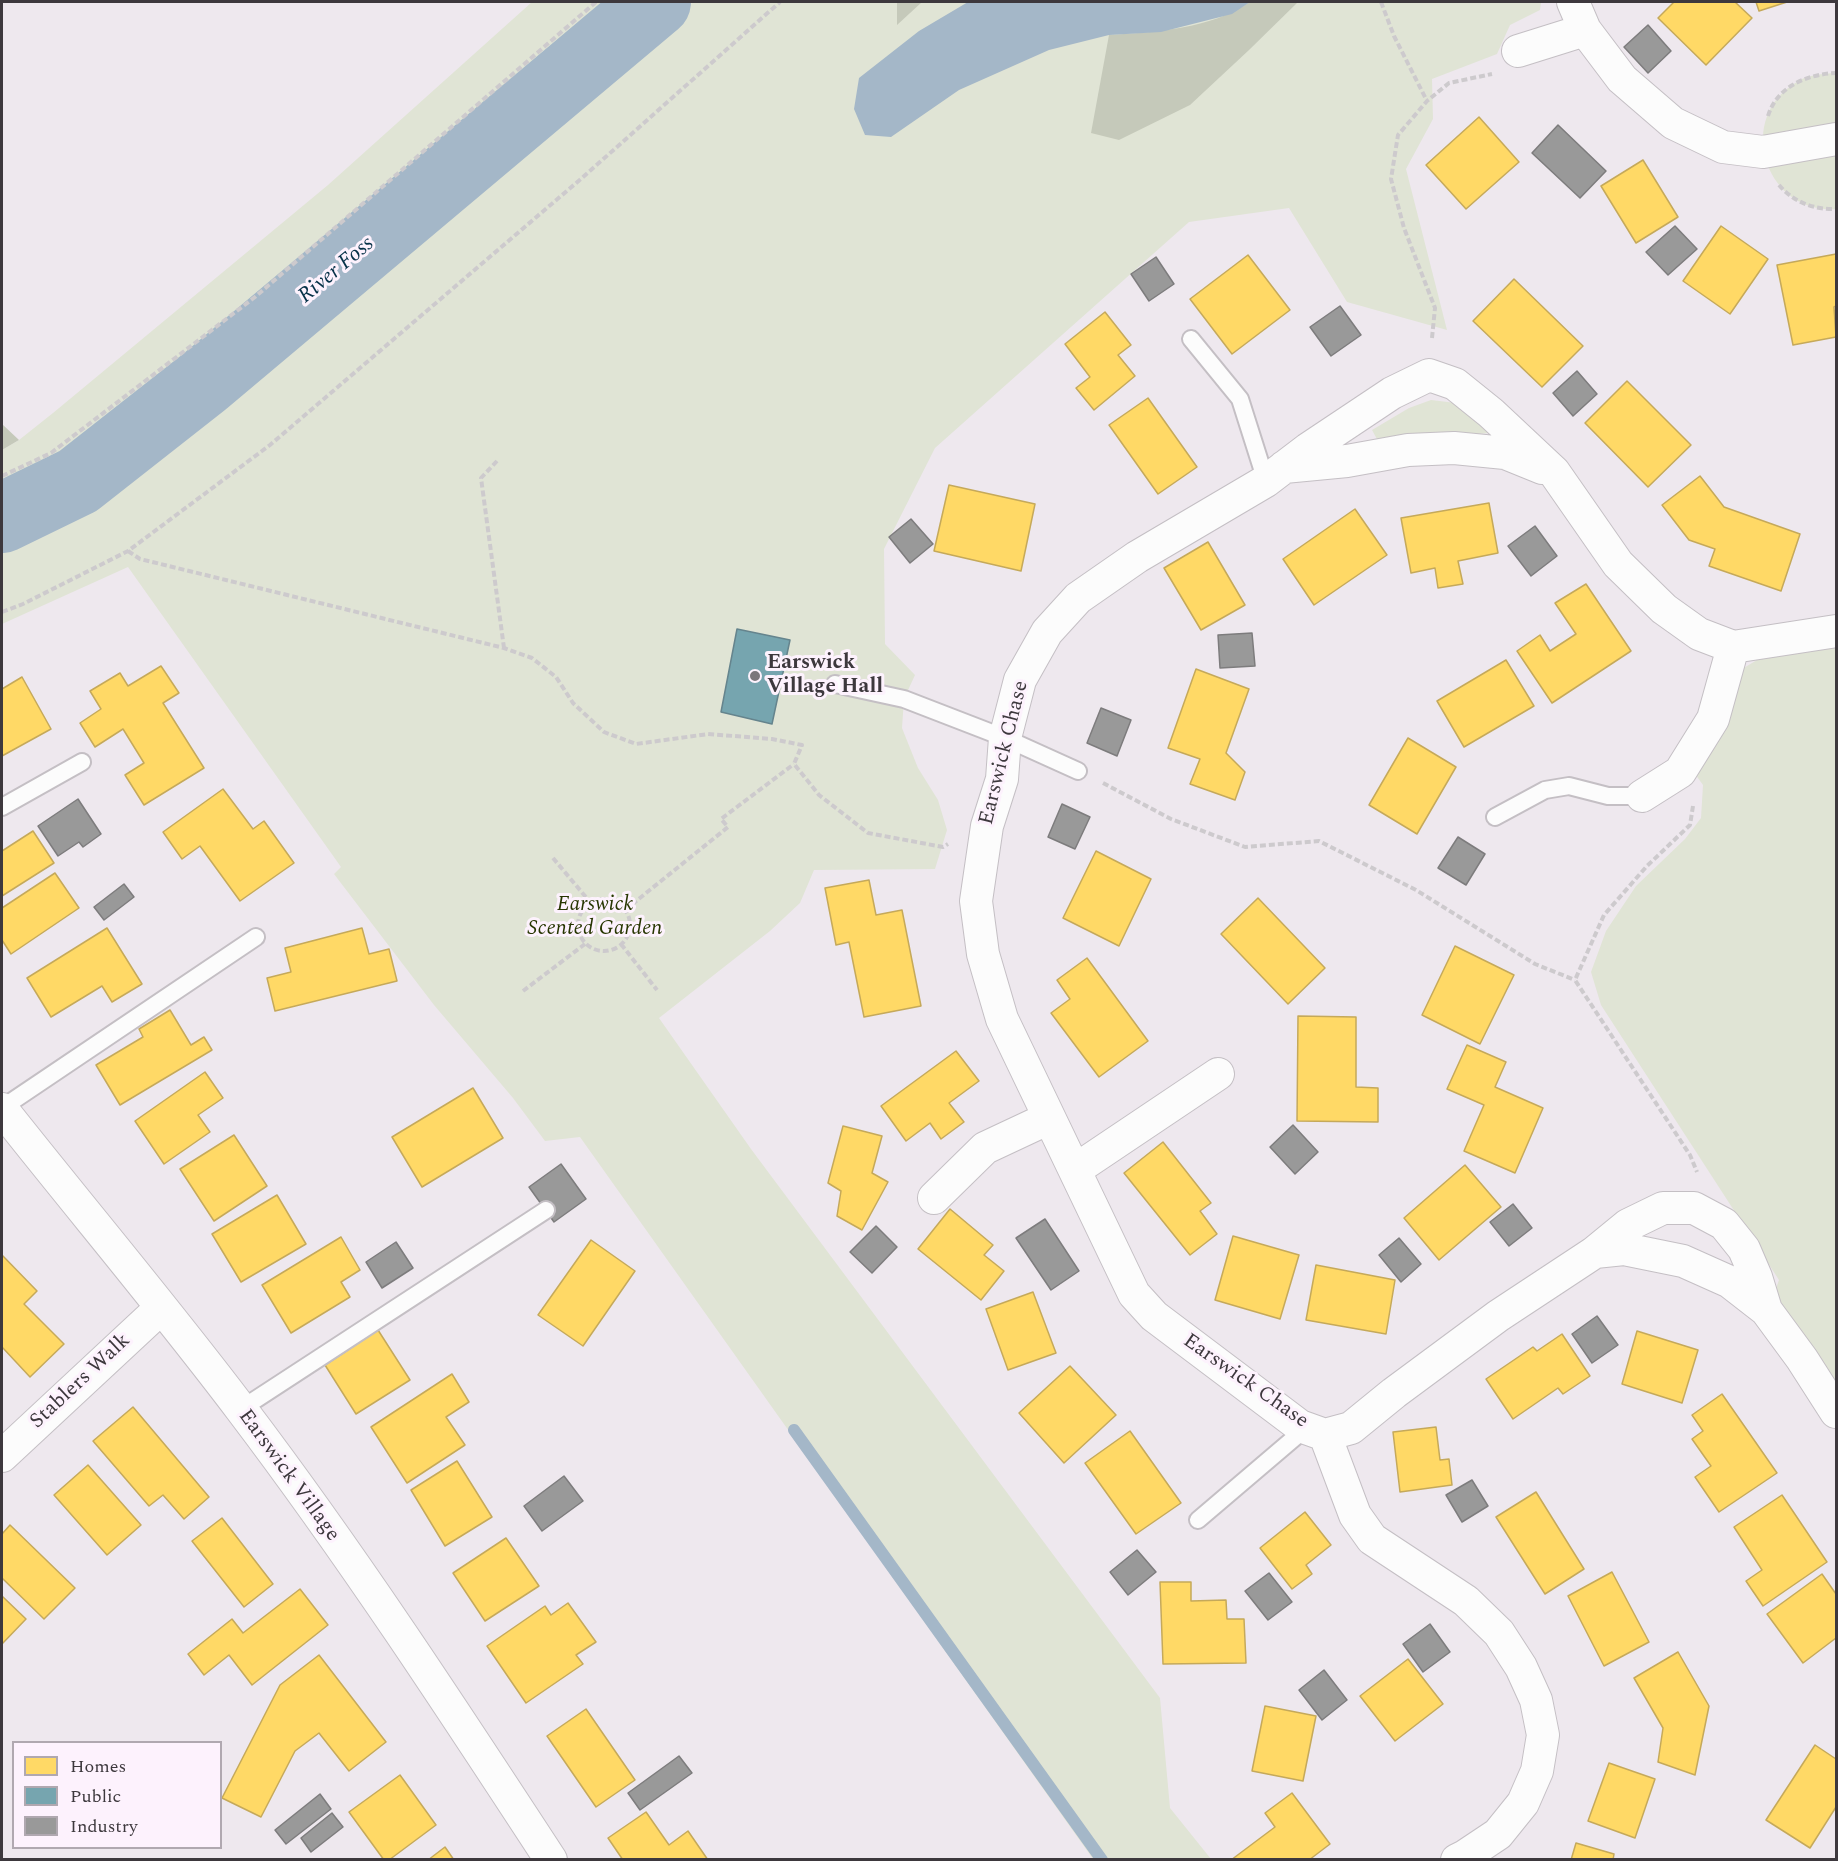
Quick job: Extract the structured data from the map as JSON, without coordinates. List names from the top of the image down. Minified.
{"streets":{"street":["Earswick Chase","Stablers Walk","Earswick Village"]},"crossings":[["Stablers Walk","Earswick Village"]],"water":["River Foss"],"parks":["Earswick Scented Garden"],"places":["Earswick Village Hall"],"legend":["Homes","Public","Industry"]}
